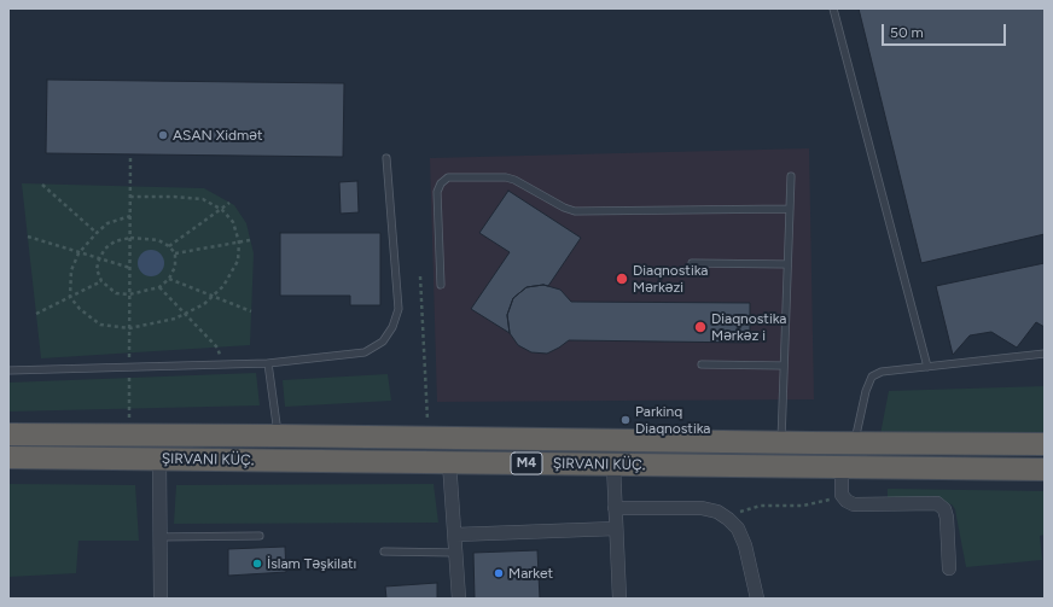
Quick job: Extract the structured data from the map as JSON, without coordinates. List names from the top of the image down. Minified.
{"streets":{"highway":["ŞIRVANI KÜÇ.","M4"]},"places":["ASAN Xidmət","Diaqnostika Mərkəzi","Diaqnostika Mərkəz i","Parkinq Diaqnostika","İslam Təşkilatı","Market"],"scale_bar":"50 m"}
